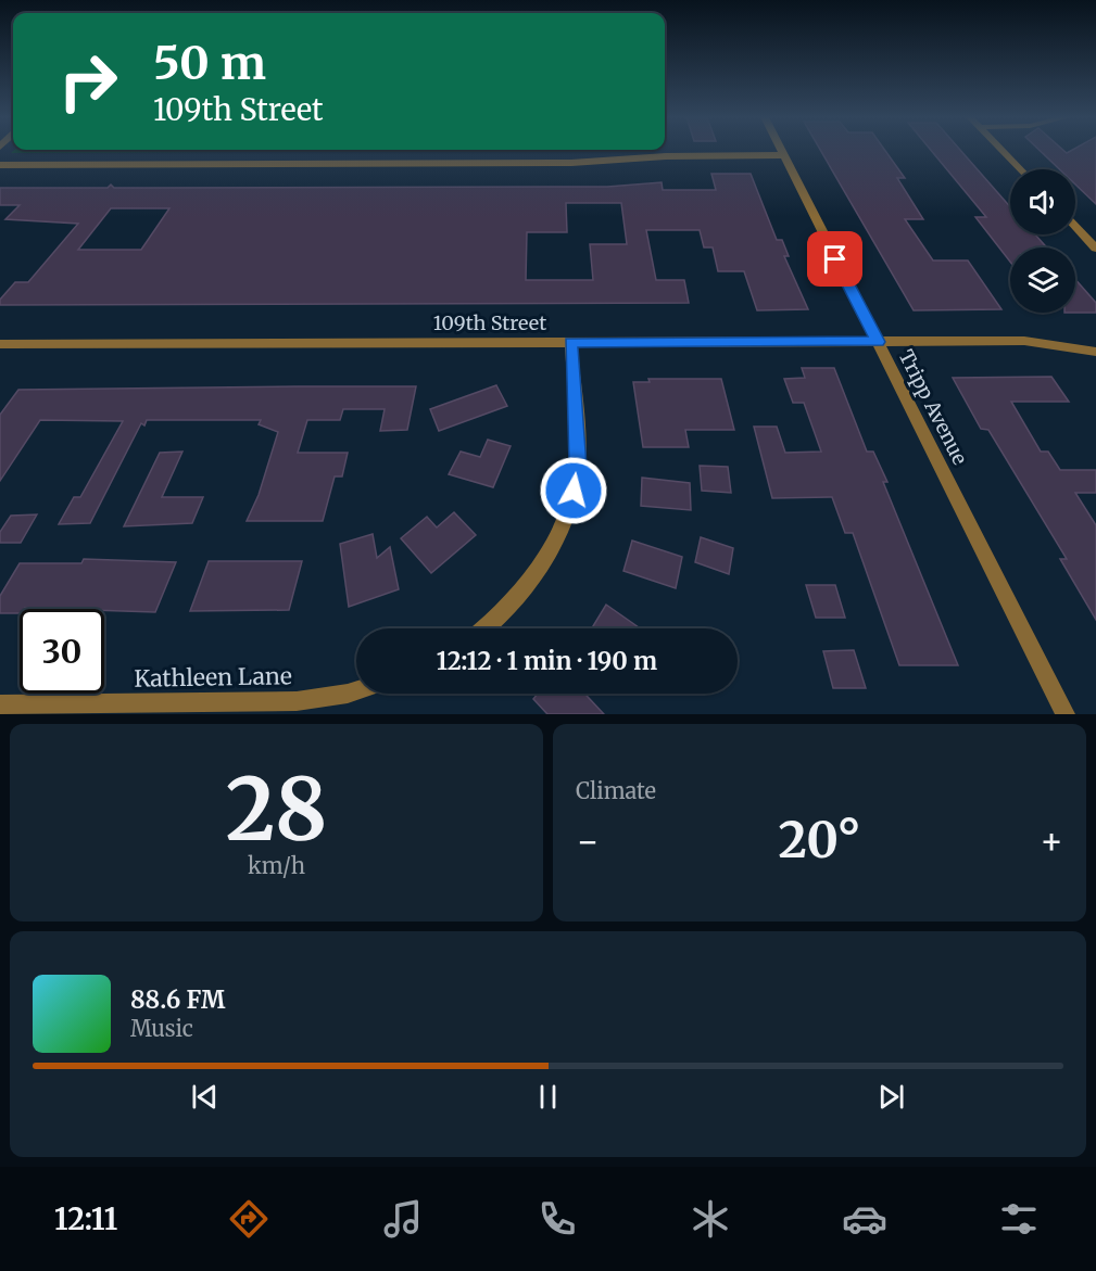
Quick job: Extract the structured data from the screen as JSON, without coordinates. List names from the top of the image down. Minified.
{"streets":{"street":["109th Street","Tripp Avenue","Kathleen Lane"]},"crossings":[["109th Street","Tripp Avenue"]],"page":{"turn":["50 m","109th Street"],"limit":"30","trip":"12:12 · 1 min · 190 m","tile":[["28","km/h"],"Climate"],"heat":["−","20°","+"],"song":["88.6 FM","Music"],"tabs":"12:11"}}
